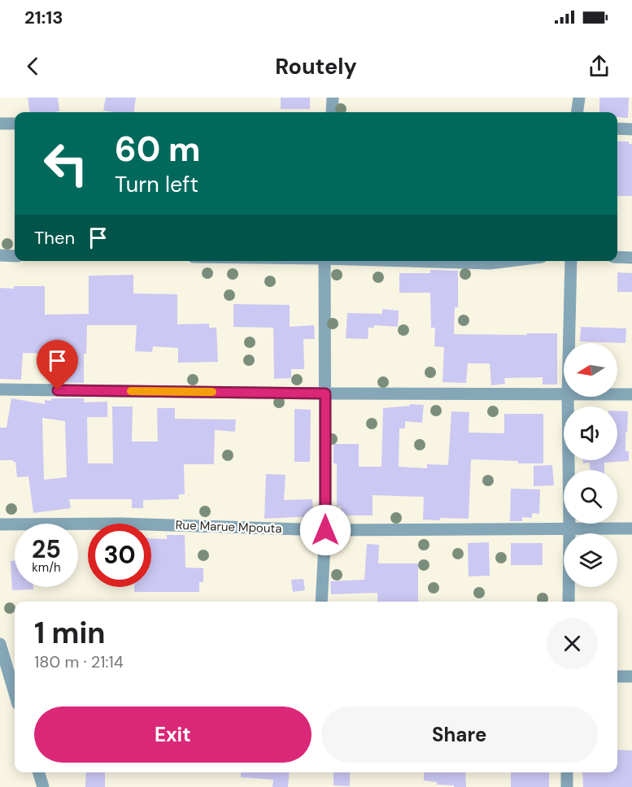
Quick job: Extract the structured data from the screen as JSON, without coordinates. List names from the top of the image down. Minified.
{"streets":{"street":["Rue Marue Mpouta"]},"north":"left","page":{"status":"21:13","header":"Routely","turn":["60 m","Turn left"],"then":"Then","speed":"25 km/h","limit":"30","heading":["1 min","180 m · 21:14"],"buttons":["Exit","Share"]}}
